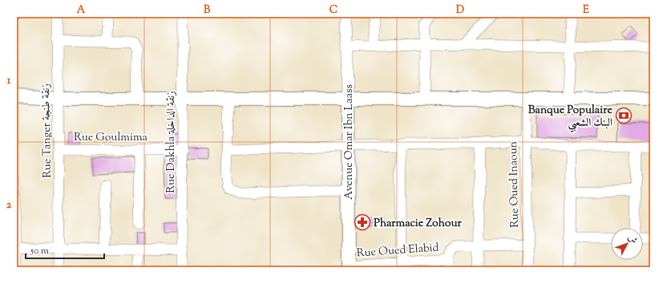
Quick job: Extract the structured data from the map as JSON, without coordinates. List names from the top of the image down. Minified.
{"streets":{"street":["Rue Tanger زنقة طنجة","Rue Goulmima","Rue Dakhla زنقة الداخلة","Avenue Omar Ibn Laass","Rue Oued Inaoun","Rue Oued Elabid"]},"crossings":[["Rue Tanger زنقة طنجة","Rue Goulmima"],["Rue Goulmima","Rue Dakhla زنقة الداخلة"],["Avenue Omar Ibn Laass","Rue Oued Elabid"]],"places":{"bank":["Banque Populaire البنك الشعبي"],"pharmacy":["Pharmacie Zohour"]},"scale_bar":"50 m","north":"top right","grid":{"columns":["A","B","C","D","E"],"rows":["1","2"]}}
